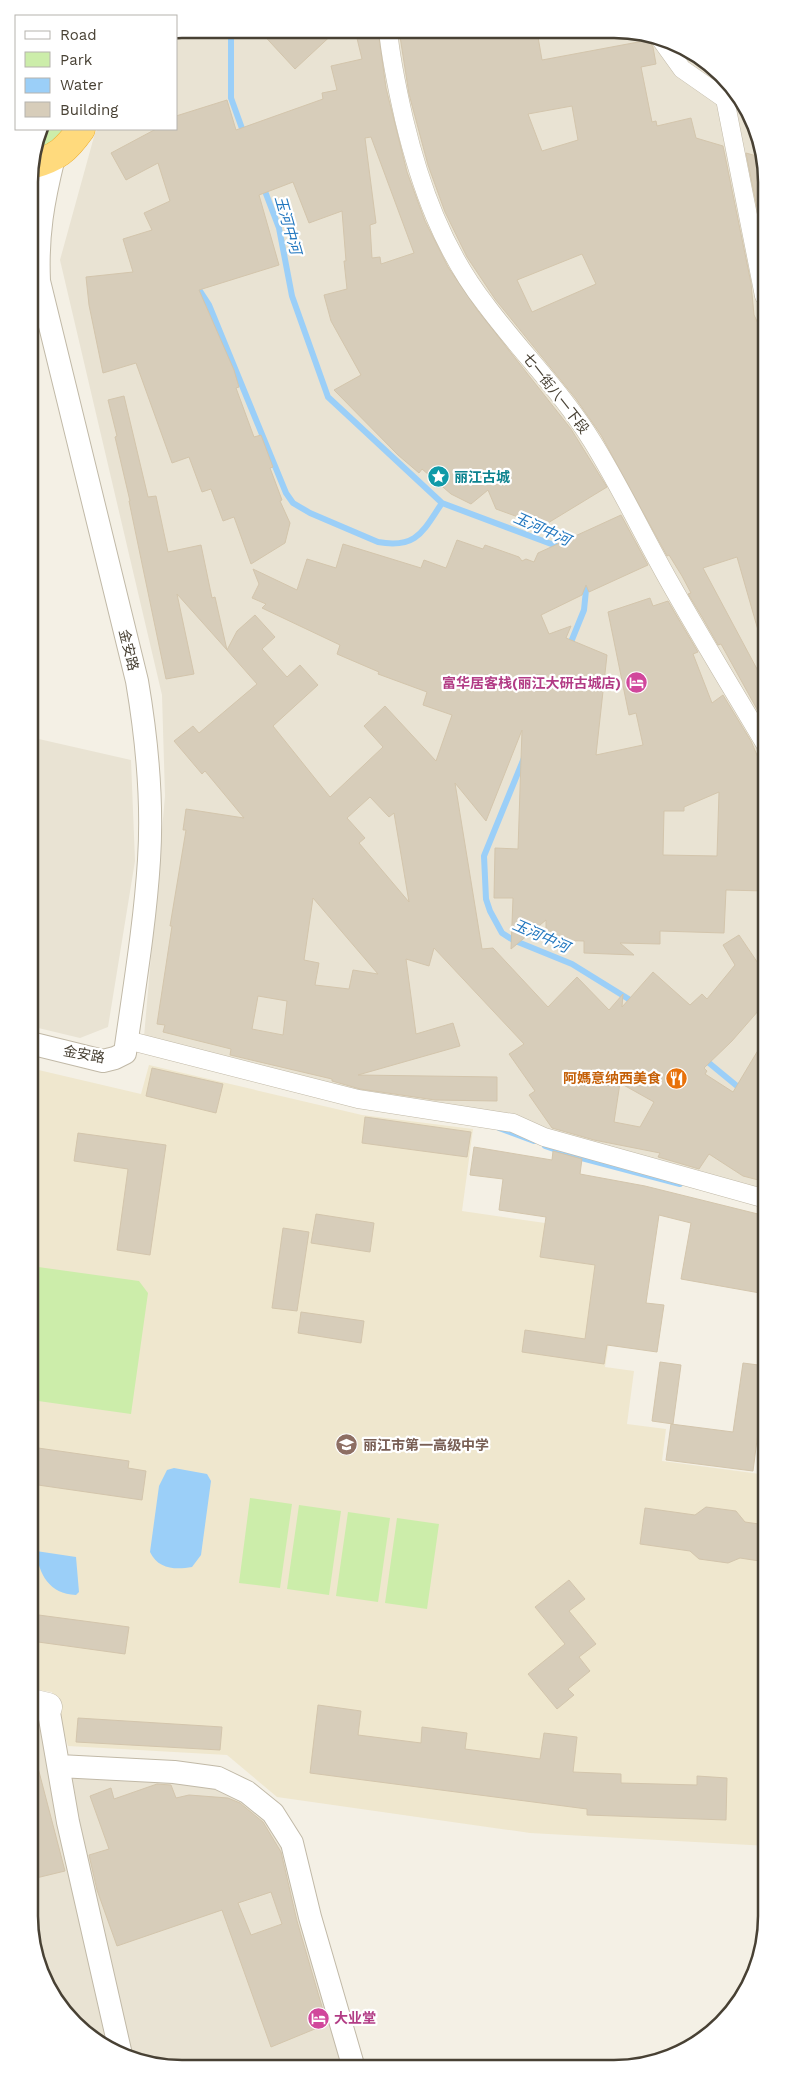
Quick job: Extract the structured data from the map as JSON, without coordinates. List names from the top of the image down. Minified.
{"streets":{"street":["七一街八一下段","金安路"]},"water":["玉河中河"],"places":{"place":["丽江古城"],"hotel":["富华居客栈(丽江大研古城店)","大业堂"],"restaurant":["阿媽意纳西美食"],"school or university":["丽江市第一高级中学"]},"legend":["Road","Park","Water","Building"]}
